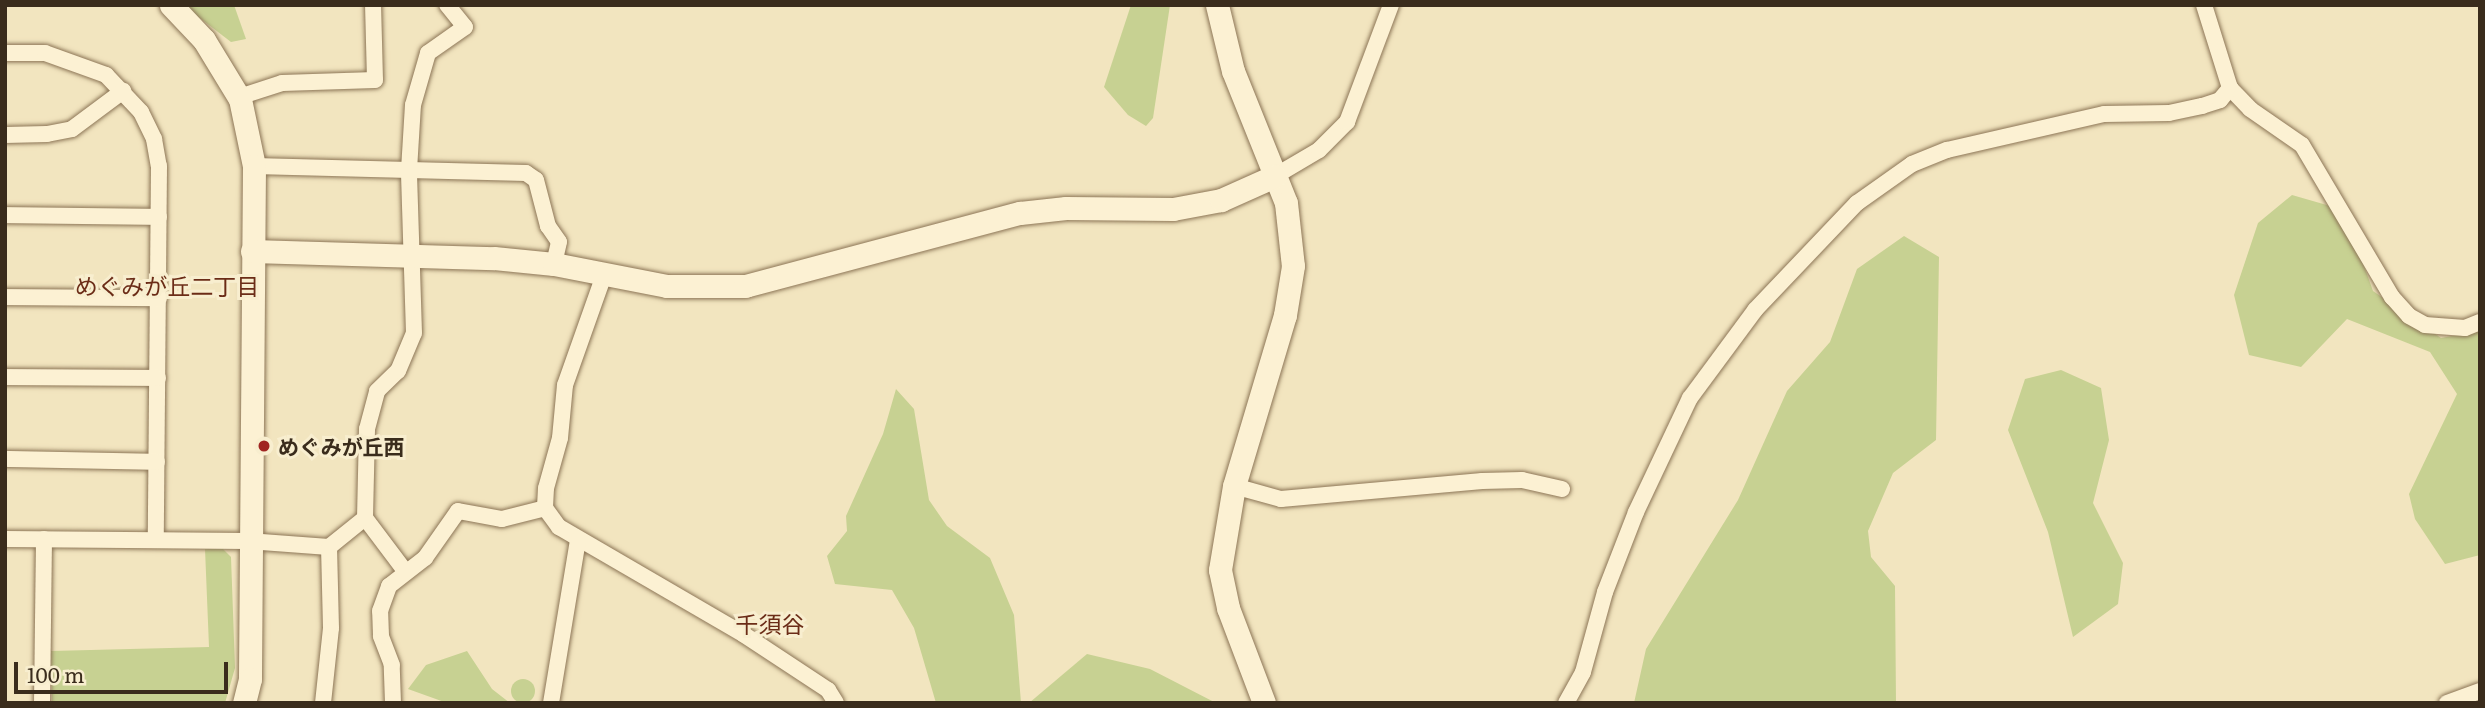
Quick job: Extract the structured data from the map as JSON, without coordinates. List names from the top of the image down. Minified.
{"districts":["めぐみが丘二丁目","千須谷"],"places":["めぐみが丘西"],"scale_bar":"100 m"}
